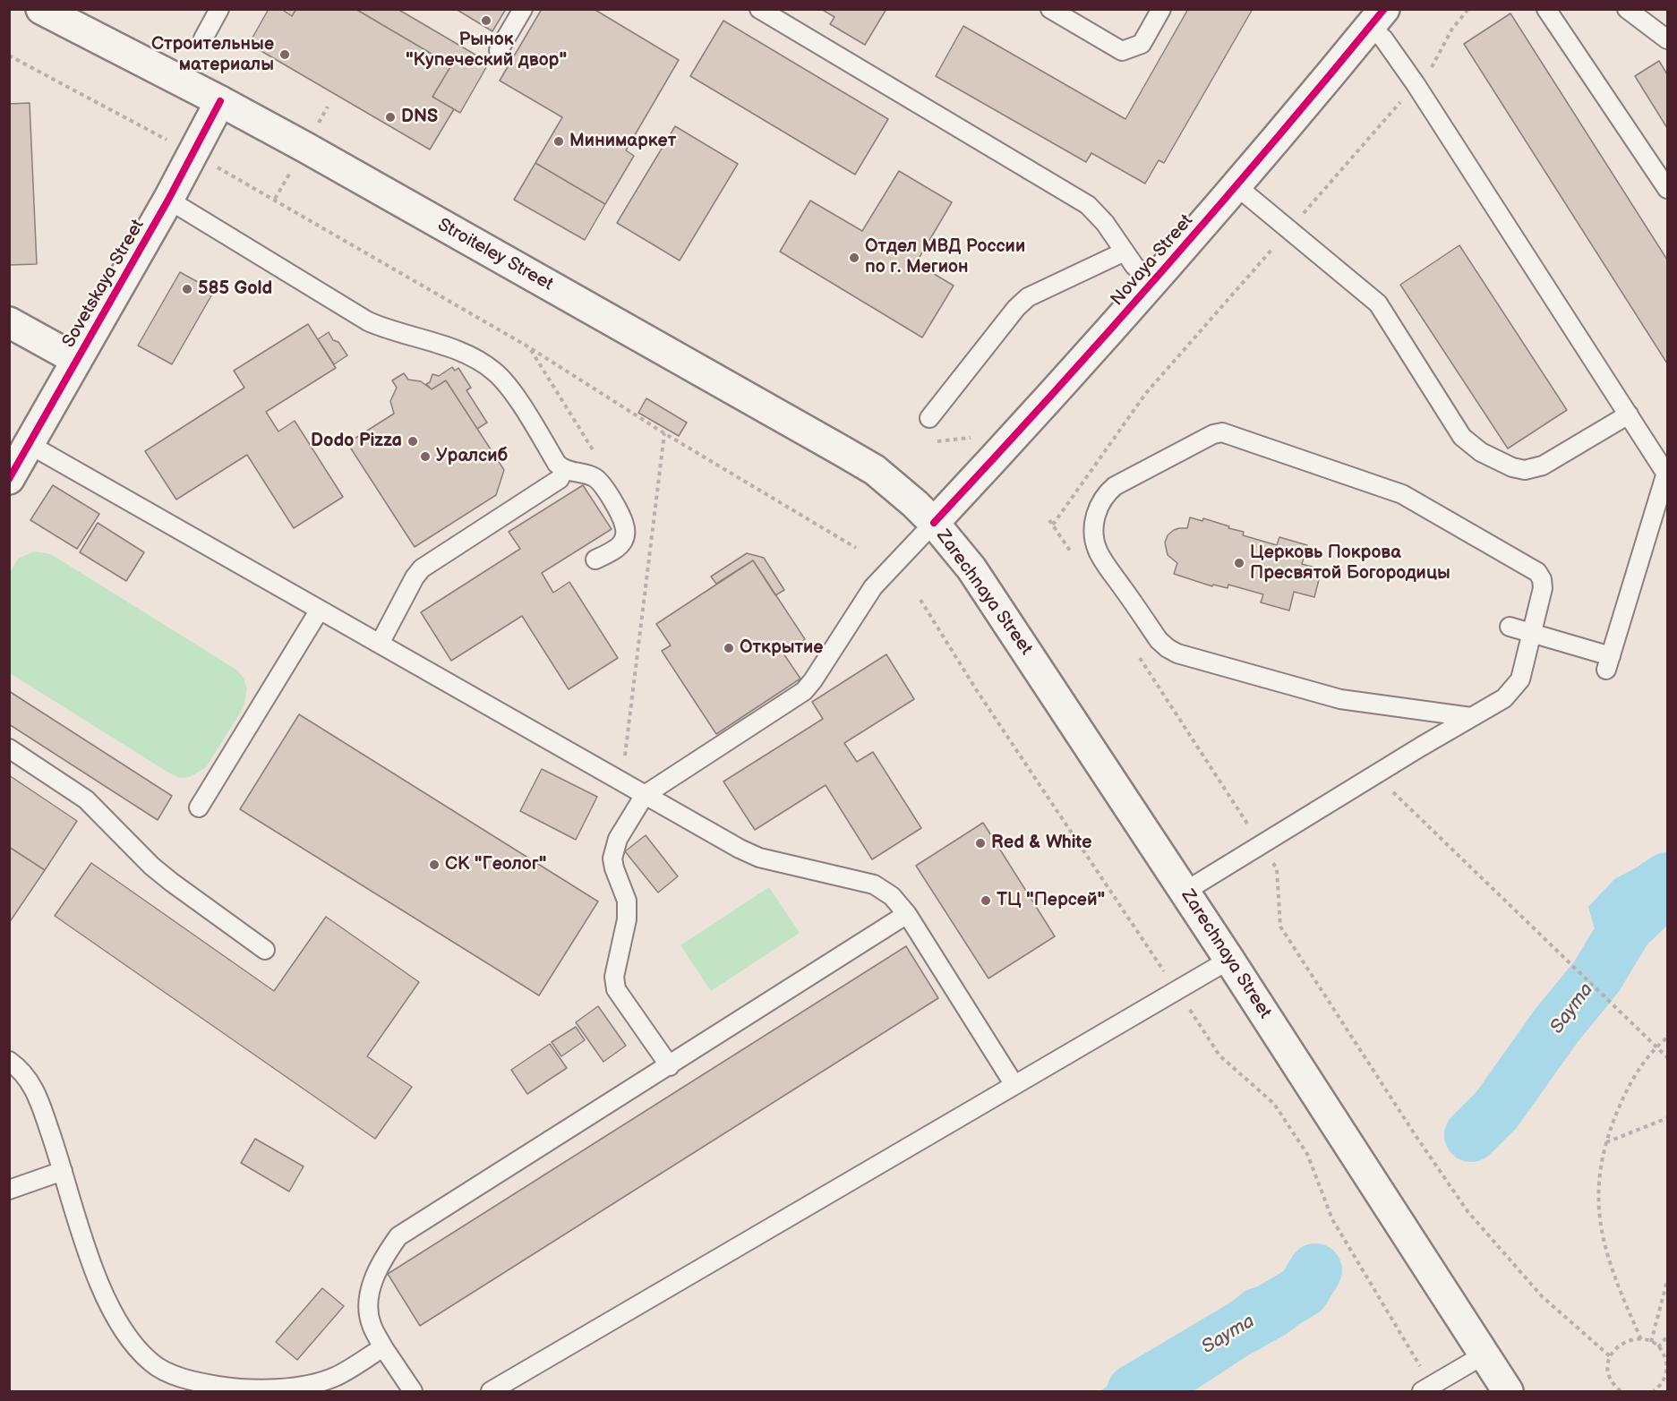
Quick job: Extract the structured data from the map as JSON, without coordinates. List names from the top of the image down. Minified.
{"streets":{"main road":["Stroiteley Street","Novaya Street","Sovetskaya Street","Zarechnaya Street"]},"crossings":[["Stroiteley Street","Novaya Street"],["Stroiteley Street","Sovetskaya Street"],["Stroiteley Street","Zarechnaya Street"],["Novaya Street","Zarechnaya Street"]],"water":["Sayma"],"places":["Рынок \"Купеческий двор\"","Строительные материалы","DNS","Минимаркет","Отдел МВД России по г. Мегион","585 Gold","Dodo Pizza","Уралсиб","Церковь Покрова Пресвятой Богородицы","Открытие","Red & White","СК \"Геолог\"","ТЦ \"Персей\""]}
